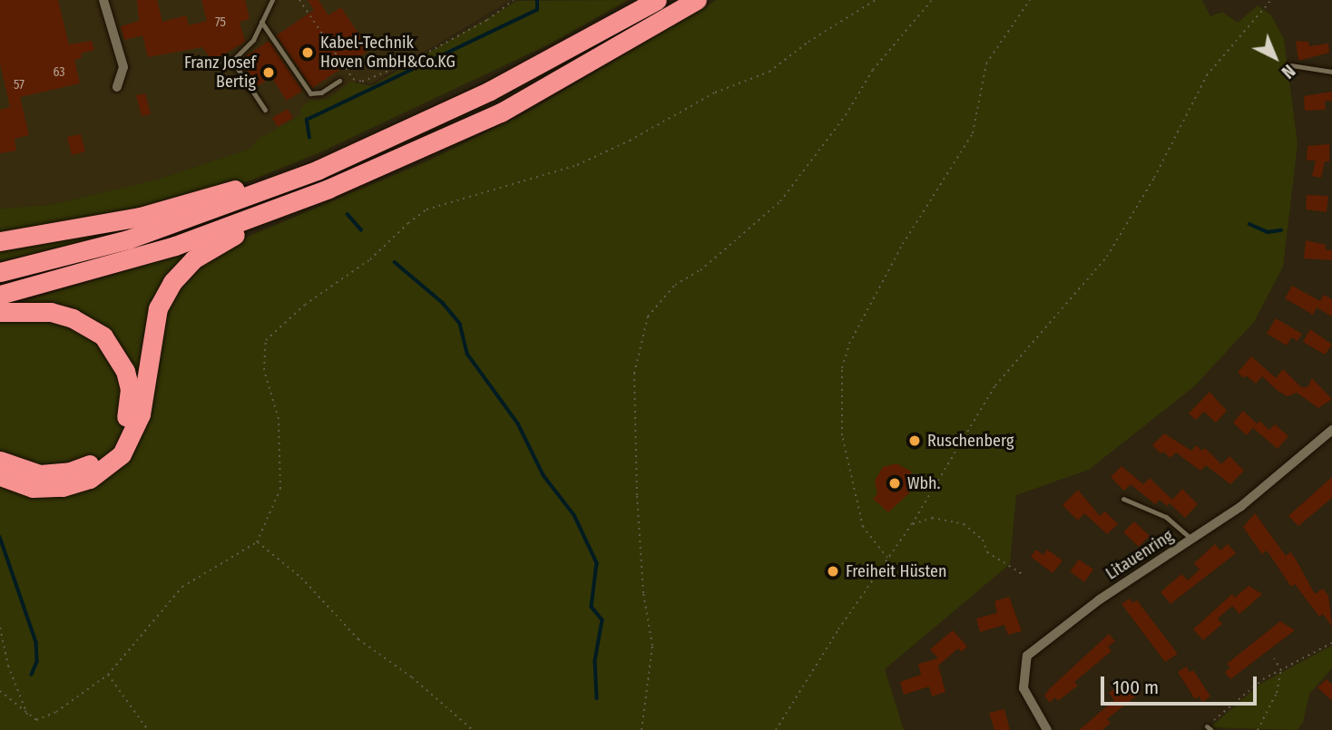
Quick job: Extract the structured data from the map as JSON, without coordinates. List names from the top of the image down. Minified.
{"streets":{"street":["Litauenring"]},"places":["Kabel-Technik Hoven GmbH&Co.KG","Franz Josef Bertig","Ruschenberg","Wbh.","Freiheit Hüsten"],"house_numbers":["75","63","57"],"scale_bar":"100 m","north":"bottom right"}
